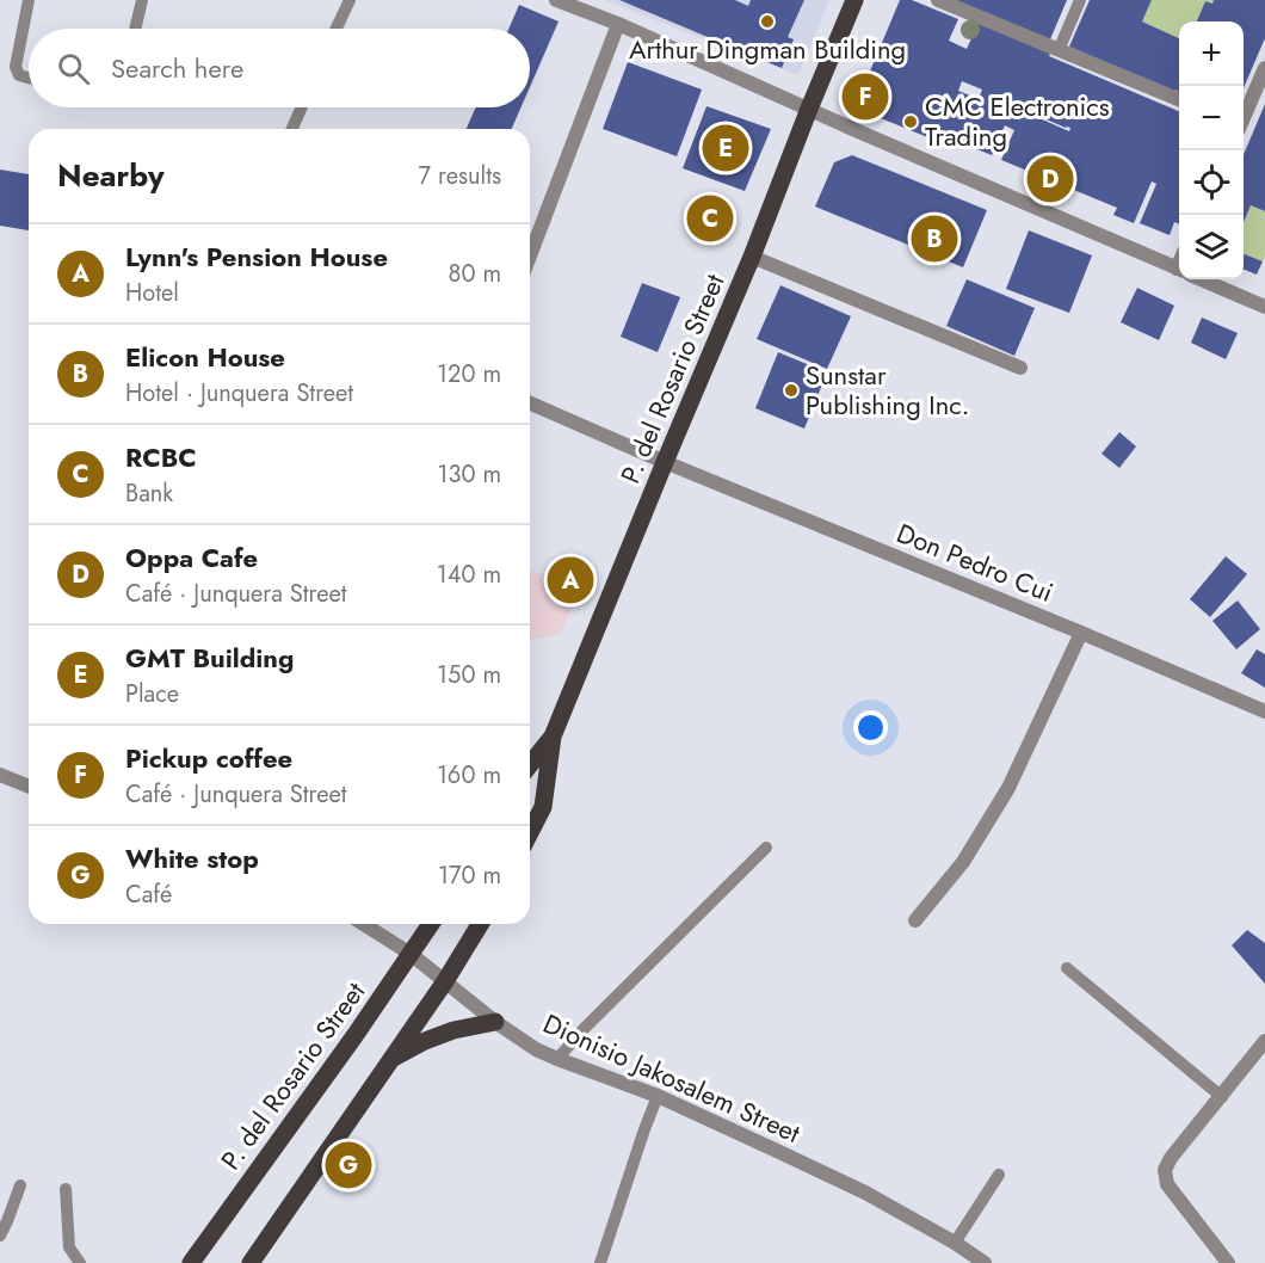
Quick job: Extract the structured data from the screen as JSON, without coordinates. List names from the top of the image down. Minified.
{"streets":{"main road":["P. del Rosario Street"],"street":["Don Pedro Cui","Dionisio Jakosalem Street"]},"crossings":[["P. del Rosario Street","Don Pedro Cui"],["P. del Rosario Street","Dionisio Jakosalem Street"]],"places":["Arthur Dingman Building","CMC Electronics Trading","Sunstar Publishing Inc."],"page":{"map_buttons":["+","−"],"search":"Search here","pins":["F","E","D","C","B","A","G"],"heading":["Nearby","7 results"],"list":[{"mark":"A","name":"Lynn's Pension House","note":"Hotel","value":"80 m"},{"mark":"B","name":"Elicon House","note":"Hotel · Junquera Street","value":"120 m"},{"mark":"C","name":"RCBC","note":"Bank","value":"130 m"},{"mark":"D","name":"Oppa Cafe","note":"Café · Junquera Street","value":"140 m"},{"mark":"E","name":"GMT Building","note":"Place","value":"150 m"},{"mark":"F","name":"Pickup coffee","note":"Café · Junquera Street","value":"160 m"},{"mark":"G","name":"White stop","note":"Café","value":"170 m"}]}}
